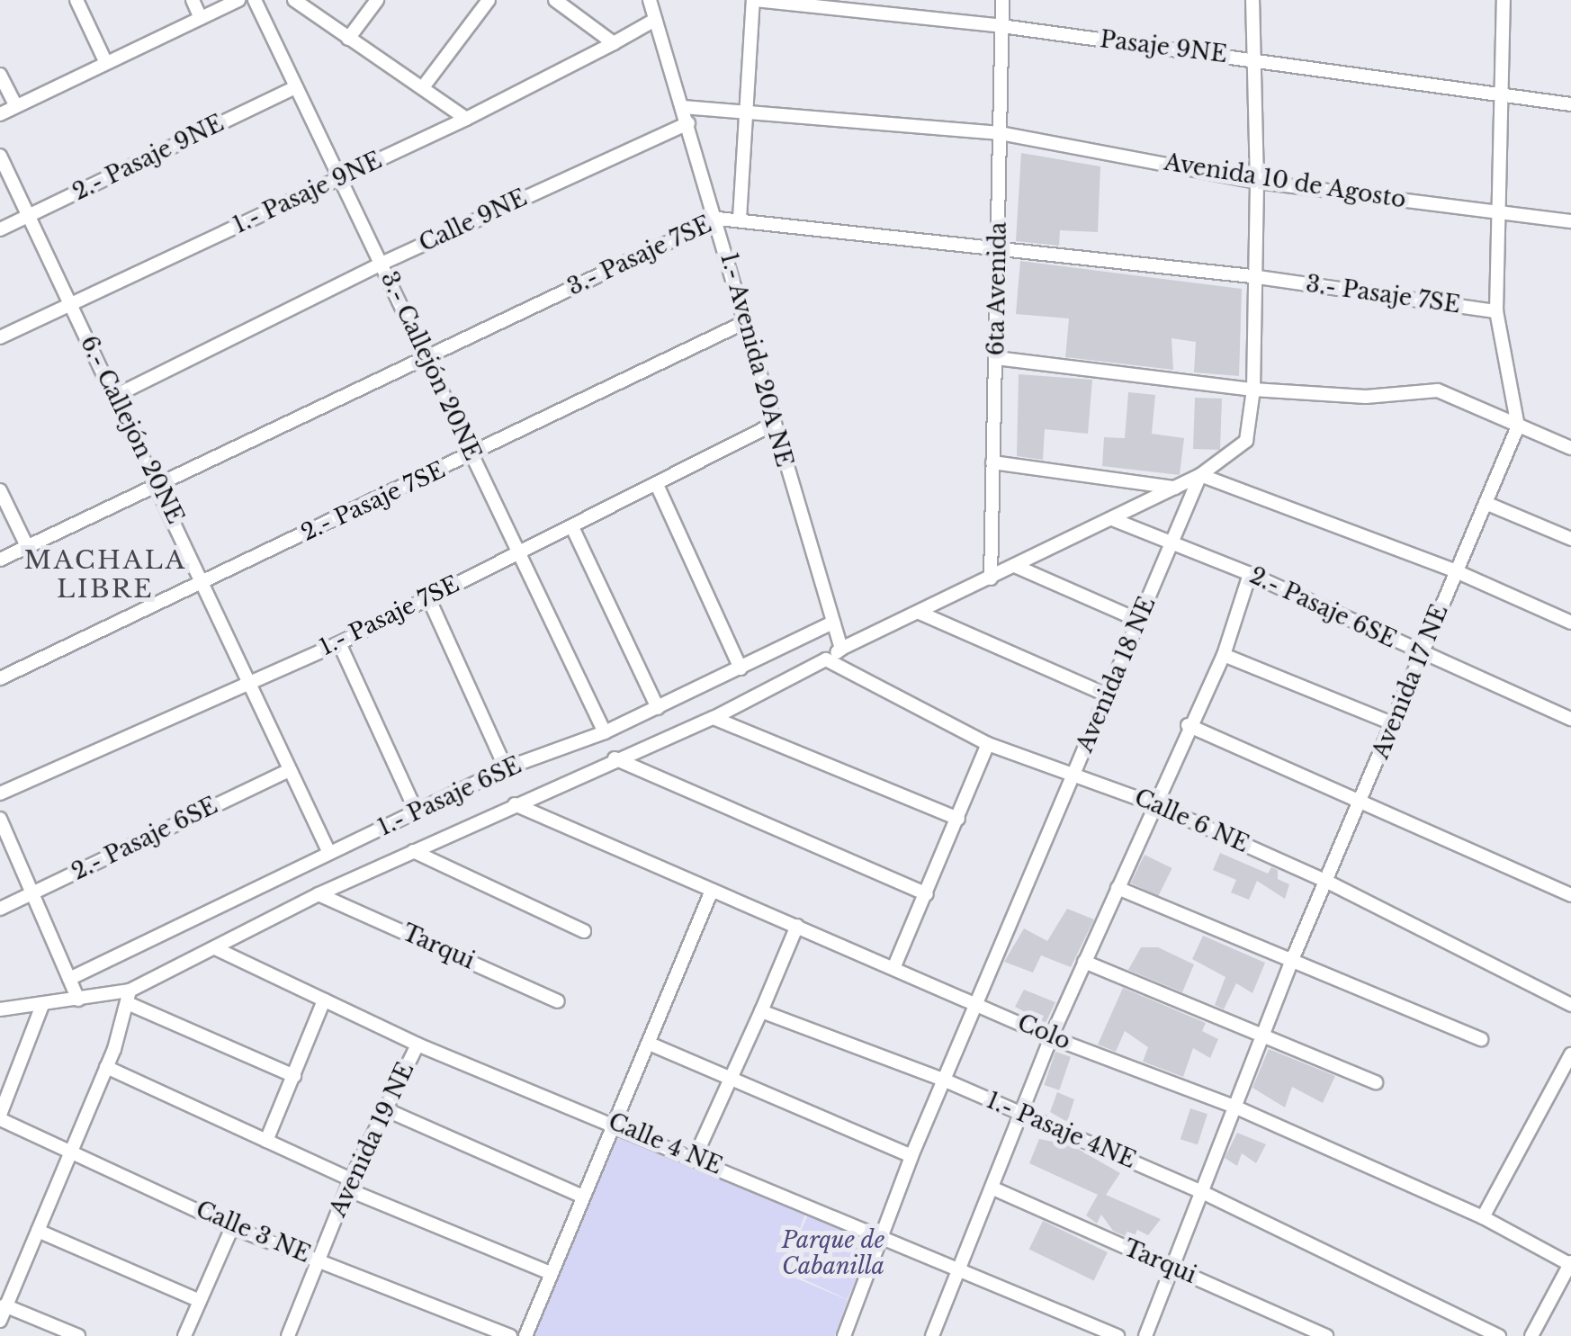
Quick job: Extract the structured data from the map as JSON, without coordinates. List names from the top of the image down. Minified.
{"streets":{"street":["Pasaje 9NE","2.- Pasaje 9NE","Avenida 10 de Agosto","1.- Pasaje 9NE","Calle 9NE","3.- Pasaje 7SE","6ta Avenida","1.- Avenida 20A NE","3.- Callejón 20NE","6.- Callejón 20NE","2.- Pasaje 7SE","2.- Pasaje 6SE","1.- Pasaje 7SE","Avenida 18 NE","Avenida 17 NE","1.- Pasaje 6SE","Calle 6 NE","Tarqui","Colo","1.- Pasaje 4NE","Avenida 19 NE","Calle 4 NE","Calle 3 NE"]},"crossings":[["Pasaje 9NE","6ta Avenida"],["2.- Pasaje 9NE","3.- Callejón 20NE"],["2.- Pasaje 9NE","6.- Callejón 20NE"],["Avenida 10 de Agosto","6ta Avenida"],["1.- Pasaje 9NE","1.- Avenida 20A NE"],["1.- Pasaje 9NE","3.- Callejón 20NE"],["1.- Pasaje 9NE","6.- Callejón 20NE"],["Calle 9NE","1.- Avenida 20A NE"],["Calle 9NE","3.- Callejón 20NE"],["Calle 9NE","6.- Callejón 20NE"],["3.- Pasaje 7SE","6ta Avenida"],["3.- Pasaje 7SE","1.- Avenida 20A NE"],["3.- Pasaje 7SE","3.- Callejón 20NE"],["3.- Pasaje 7SE","6.- Callejón 20NE"],["1.- Avenida 20A NE","2.- Pasaje 7SE"],["1.- Avenida 20A NE","1.- Pasaje 7SE"],["1.- Avenida 20A NE","1.- Pasaje 6SE"],["3.- Callejón 20NE","2.- Pasaje 7SE"],["3.- Callejón 20NE","1.- Pasaje 7SE"],["3.- Callejón 20NE","1.- Pasaje 6SE"],["6.- Callejón 20NE","2.- Pasaje 7SE"],["6.- Callejón 20NE","2.- Pasaje 6SE"],["6.- Callejón 20NE","1.- Pasaje 7SE"],["6.- Callejón 20NE","1.- Pasaje 6SE"],["2.- Pasaje 6SE","Avenida 18 NE"],["2.- Pasaje 6SE","Avenida 17 NE"],["Avenida 18 NE","Calle 6 NE"],["Avenida 18 NE","Colo"],["Avenida 18 NE","1.- Pasaje 4NE"],["Avenida 18 NE","Calle 4 NE"],["Avenida 17 NE","Calle 6 NE"],["Avenida 17 NE","Tarqui"],["Avenida 17 NE","Colo"],["Avenida 17 NE","1.- Pasaje 4NE"],["Avenida 19 NE","Calle 4 NE"],["Avenida 19 NE","Calle 3 NE"]],"districts":["MACHALA LIBRE"],"parks":["Parque de Cabanilla"]}
